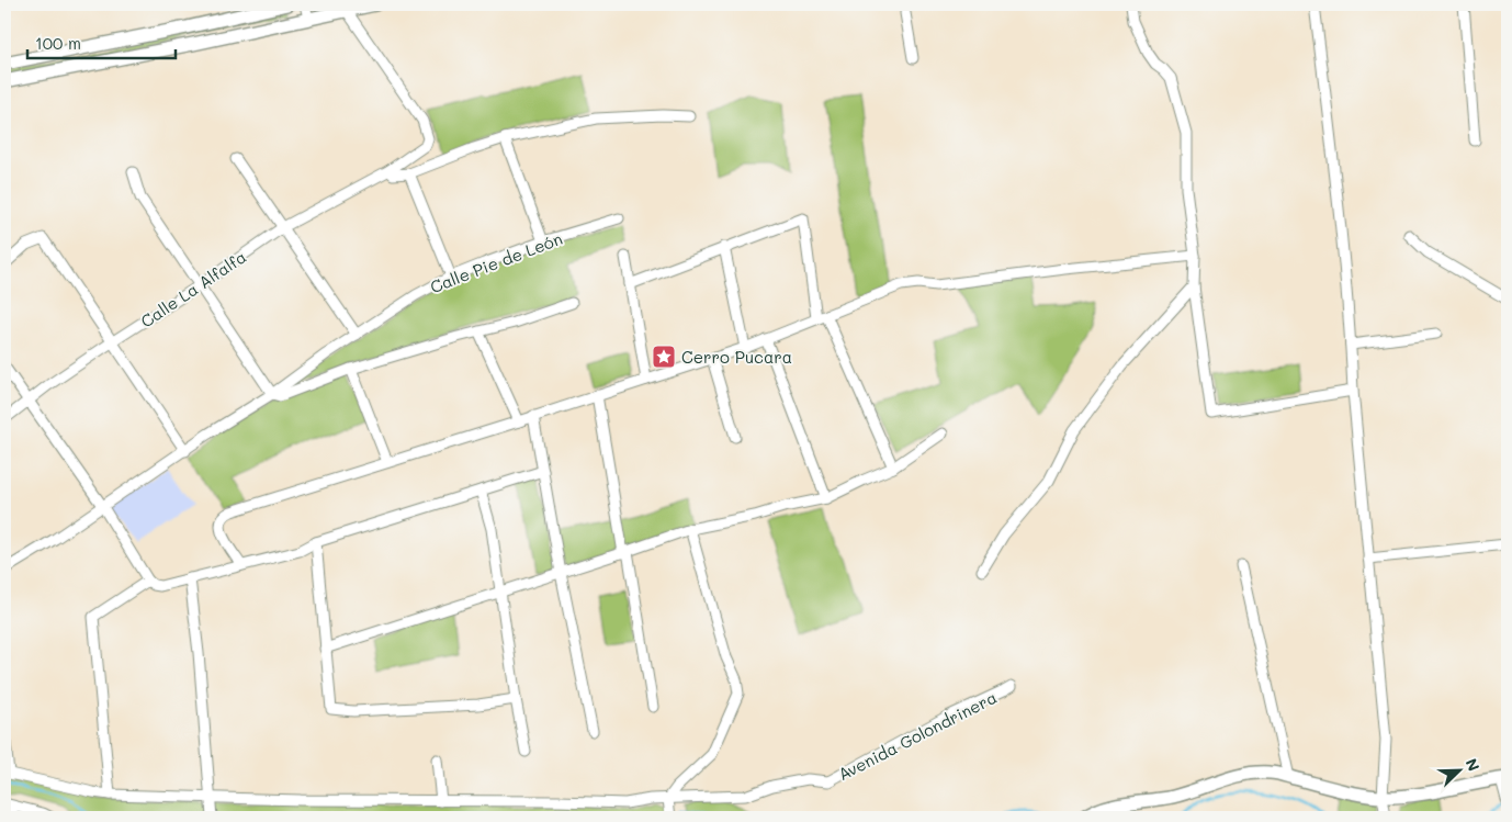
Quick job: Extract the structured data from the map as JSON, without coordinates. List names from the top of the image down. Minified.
{"streets":{"street":["Calle Pie de León","Calle La Alfalfa","Avenida Golondrinera"]},"places":{"place":["Cerro Pucara"]},"scale_bar":"100 m","north":"top right"}
